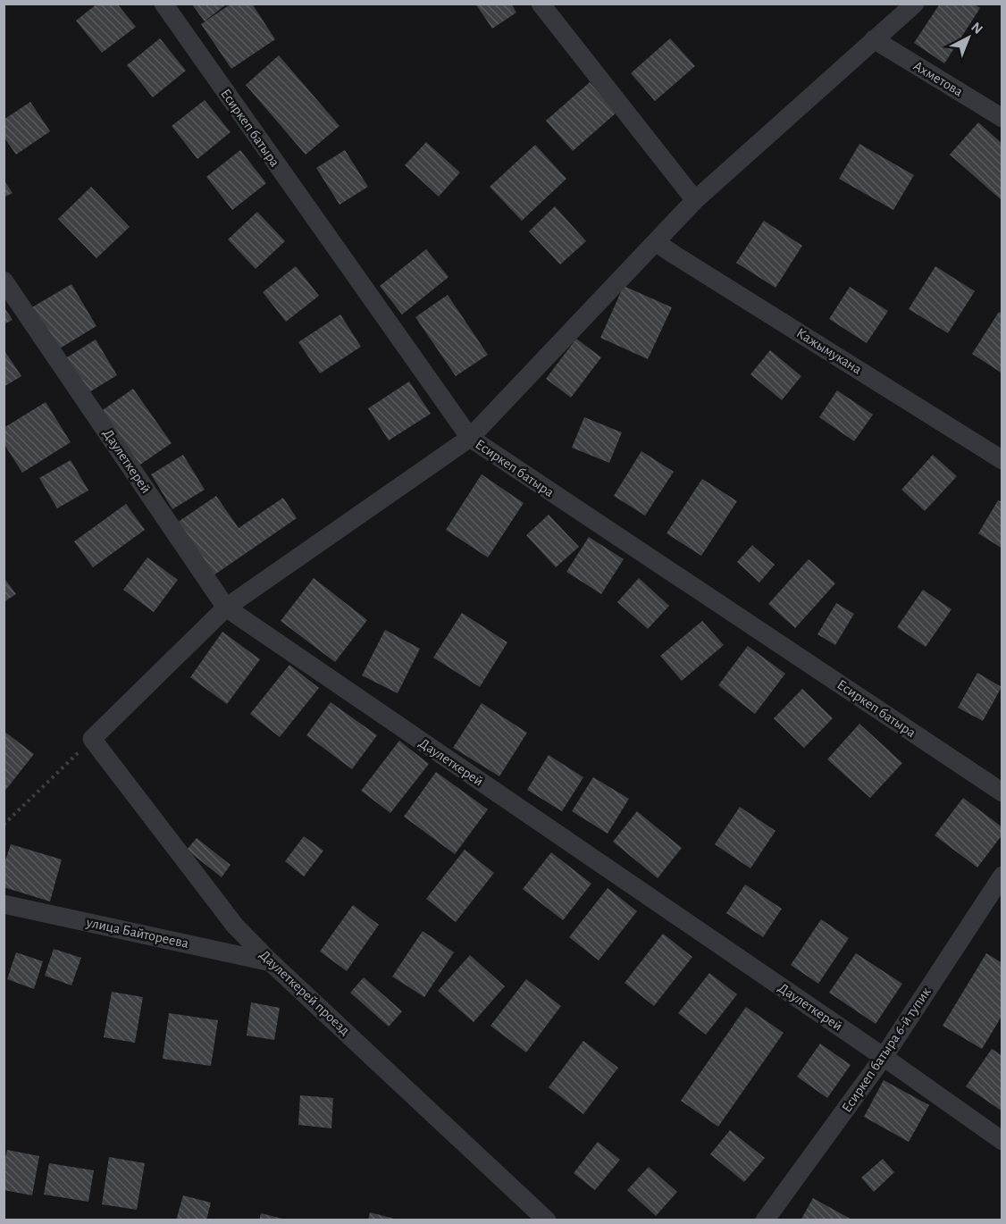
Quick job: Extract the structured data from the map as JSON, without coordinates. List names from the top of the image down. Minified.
{"streets":{"street":["Ахметова","Есиркеп батыра","Кажымукана","Даулеткерей","улица Байтореева","Даулеткерей проезд","Есиркеп батыра 6-й тупик"]},"crossings":[["Даулеткерей","Есиркеп батыра 6-й тупик"],["улица Байтореева","Даулеткерей проезд"]],"north":"top right"}
